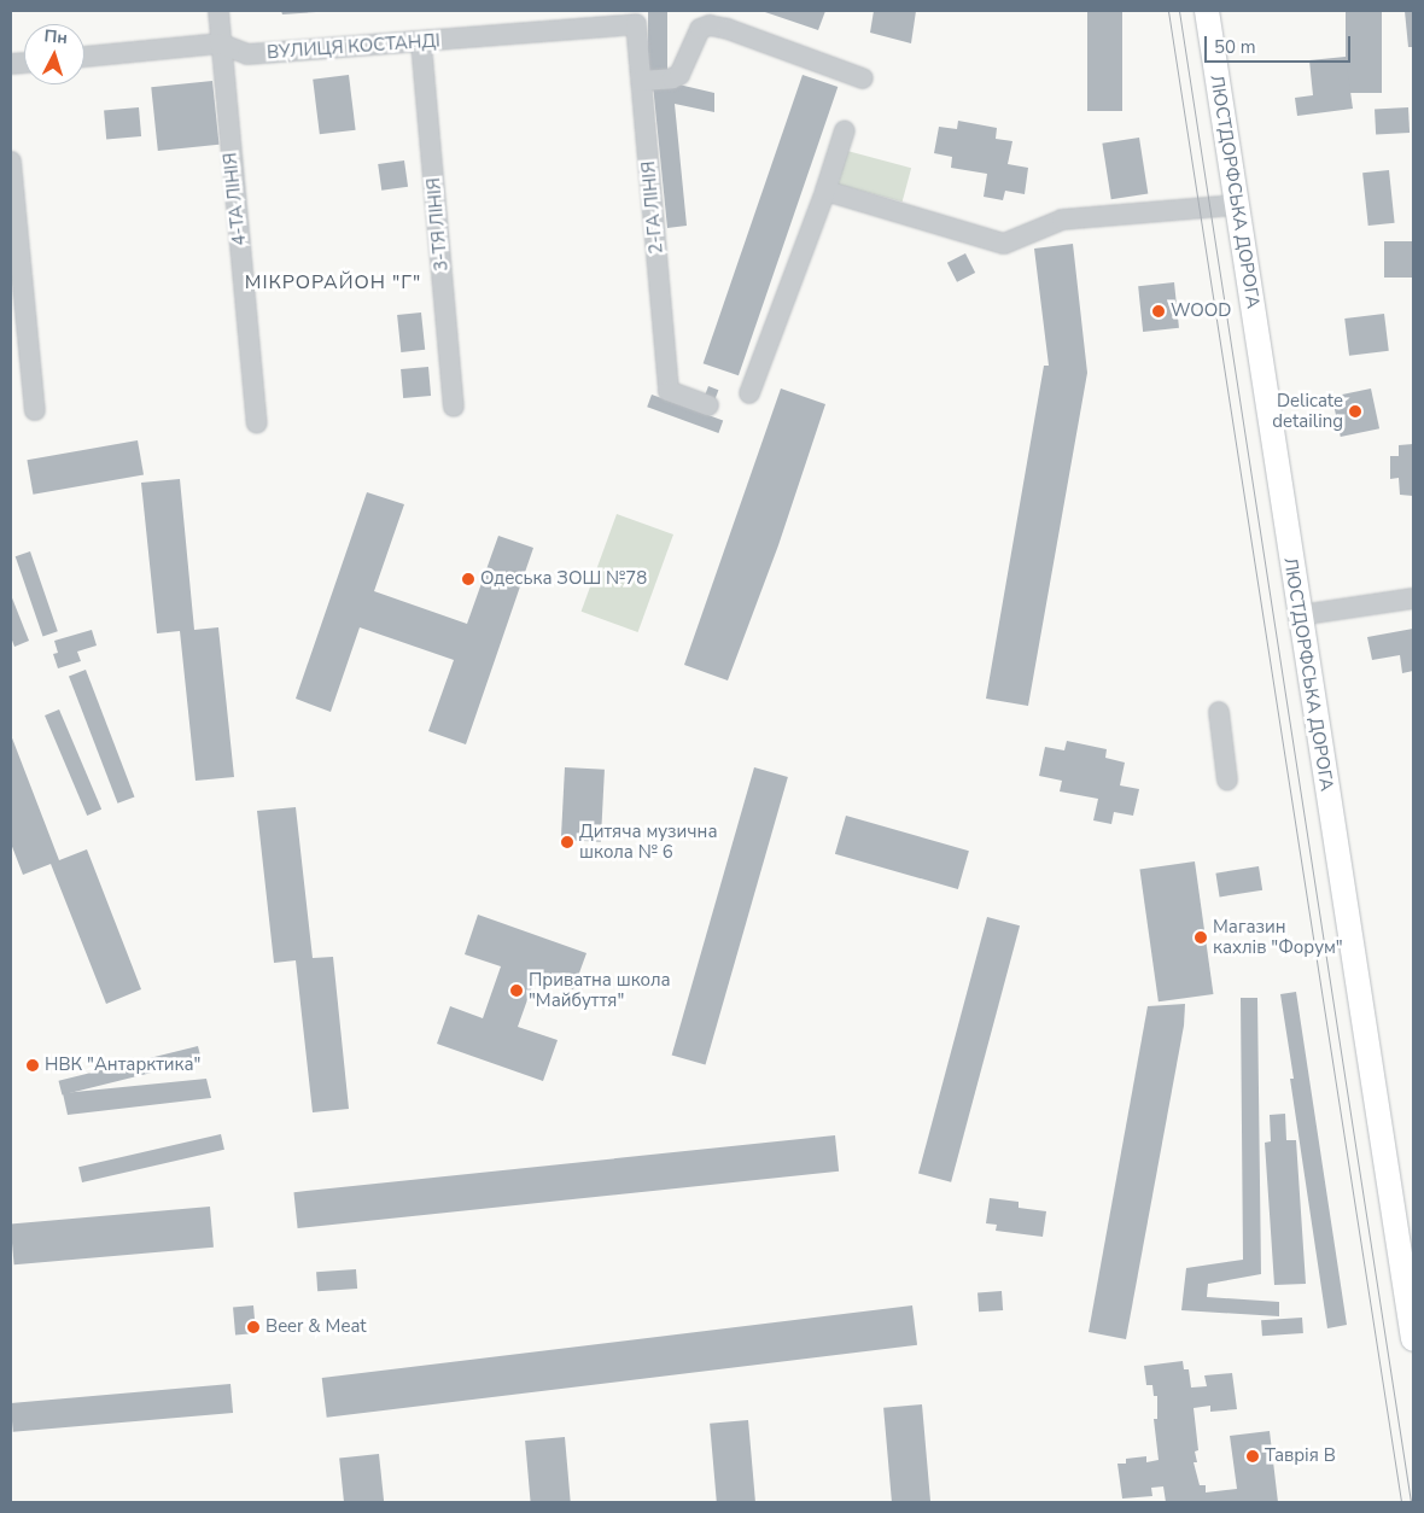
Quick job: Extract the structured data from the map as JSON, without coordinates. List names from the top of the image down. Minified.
{"streets":{"main road":["ЛЮСТДОРФСЬКА ДОРОГА"],"street":["ВУЛИЦЯ КОСТАНДІ","4-ТА ЛІНІЯ","2-ГА ЛІНІЯ","3-ТЯ ЛІНІЯ"]},"crossings":[["ВУЛИЦЯ КОСТАНДІ","4-ТА ЛІНІЯ"],["ВУЛИЦЯ КОСТАНДІ","2-ГА ЛІНІЯ"],["ВУЛИЦЯ КОСТАНДІ","3-ТЯ ЛІНІЯ"]],"districts":["МІКРОРАЙОН \"Г\""],"places":["WOOD","Delicate detailing","Одеська ЗОШ №78","Дитяча музична школа № 6","Магазин кахлів \"Форум\"","Приватна школа \"Майбуття\"","НВК \"Антарктика\"","Beer & Meat","Таврія В"],"scale_bar":"50 m","north":"top"}
